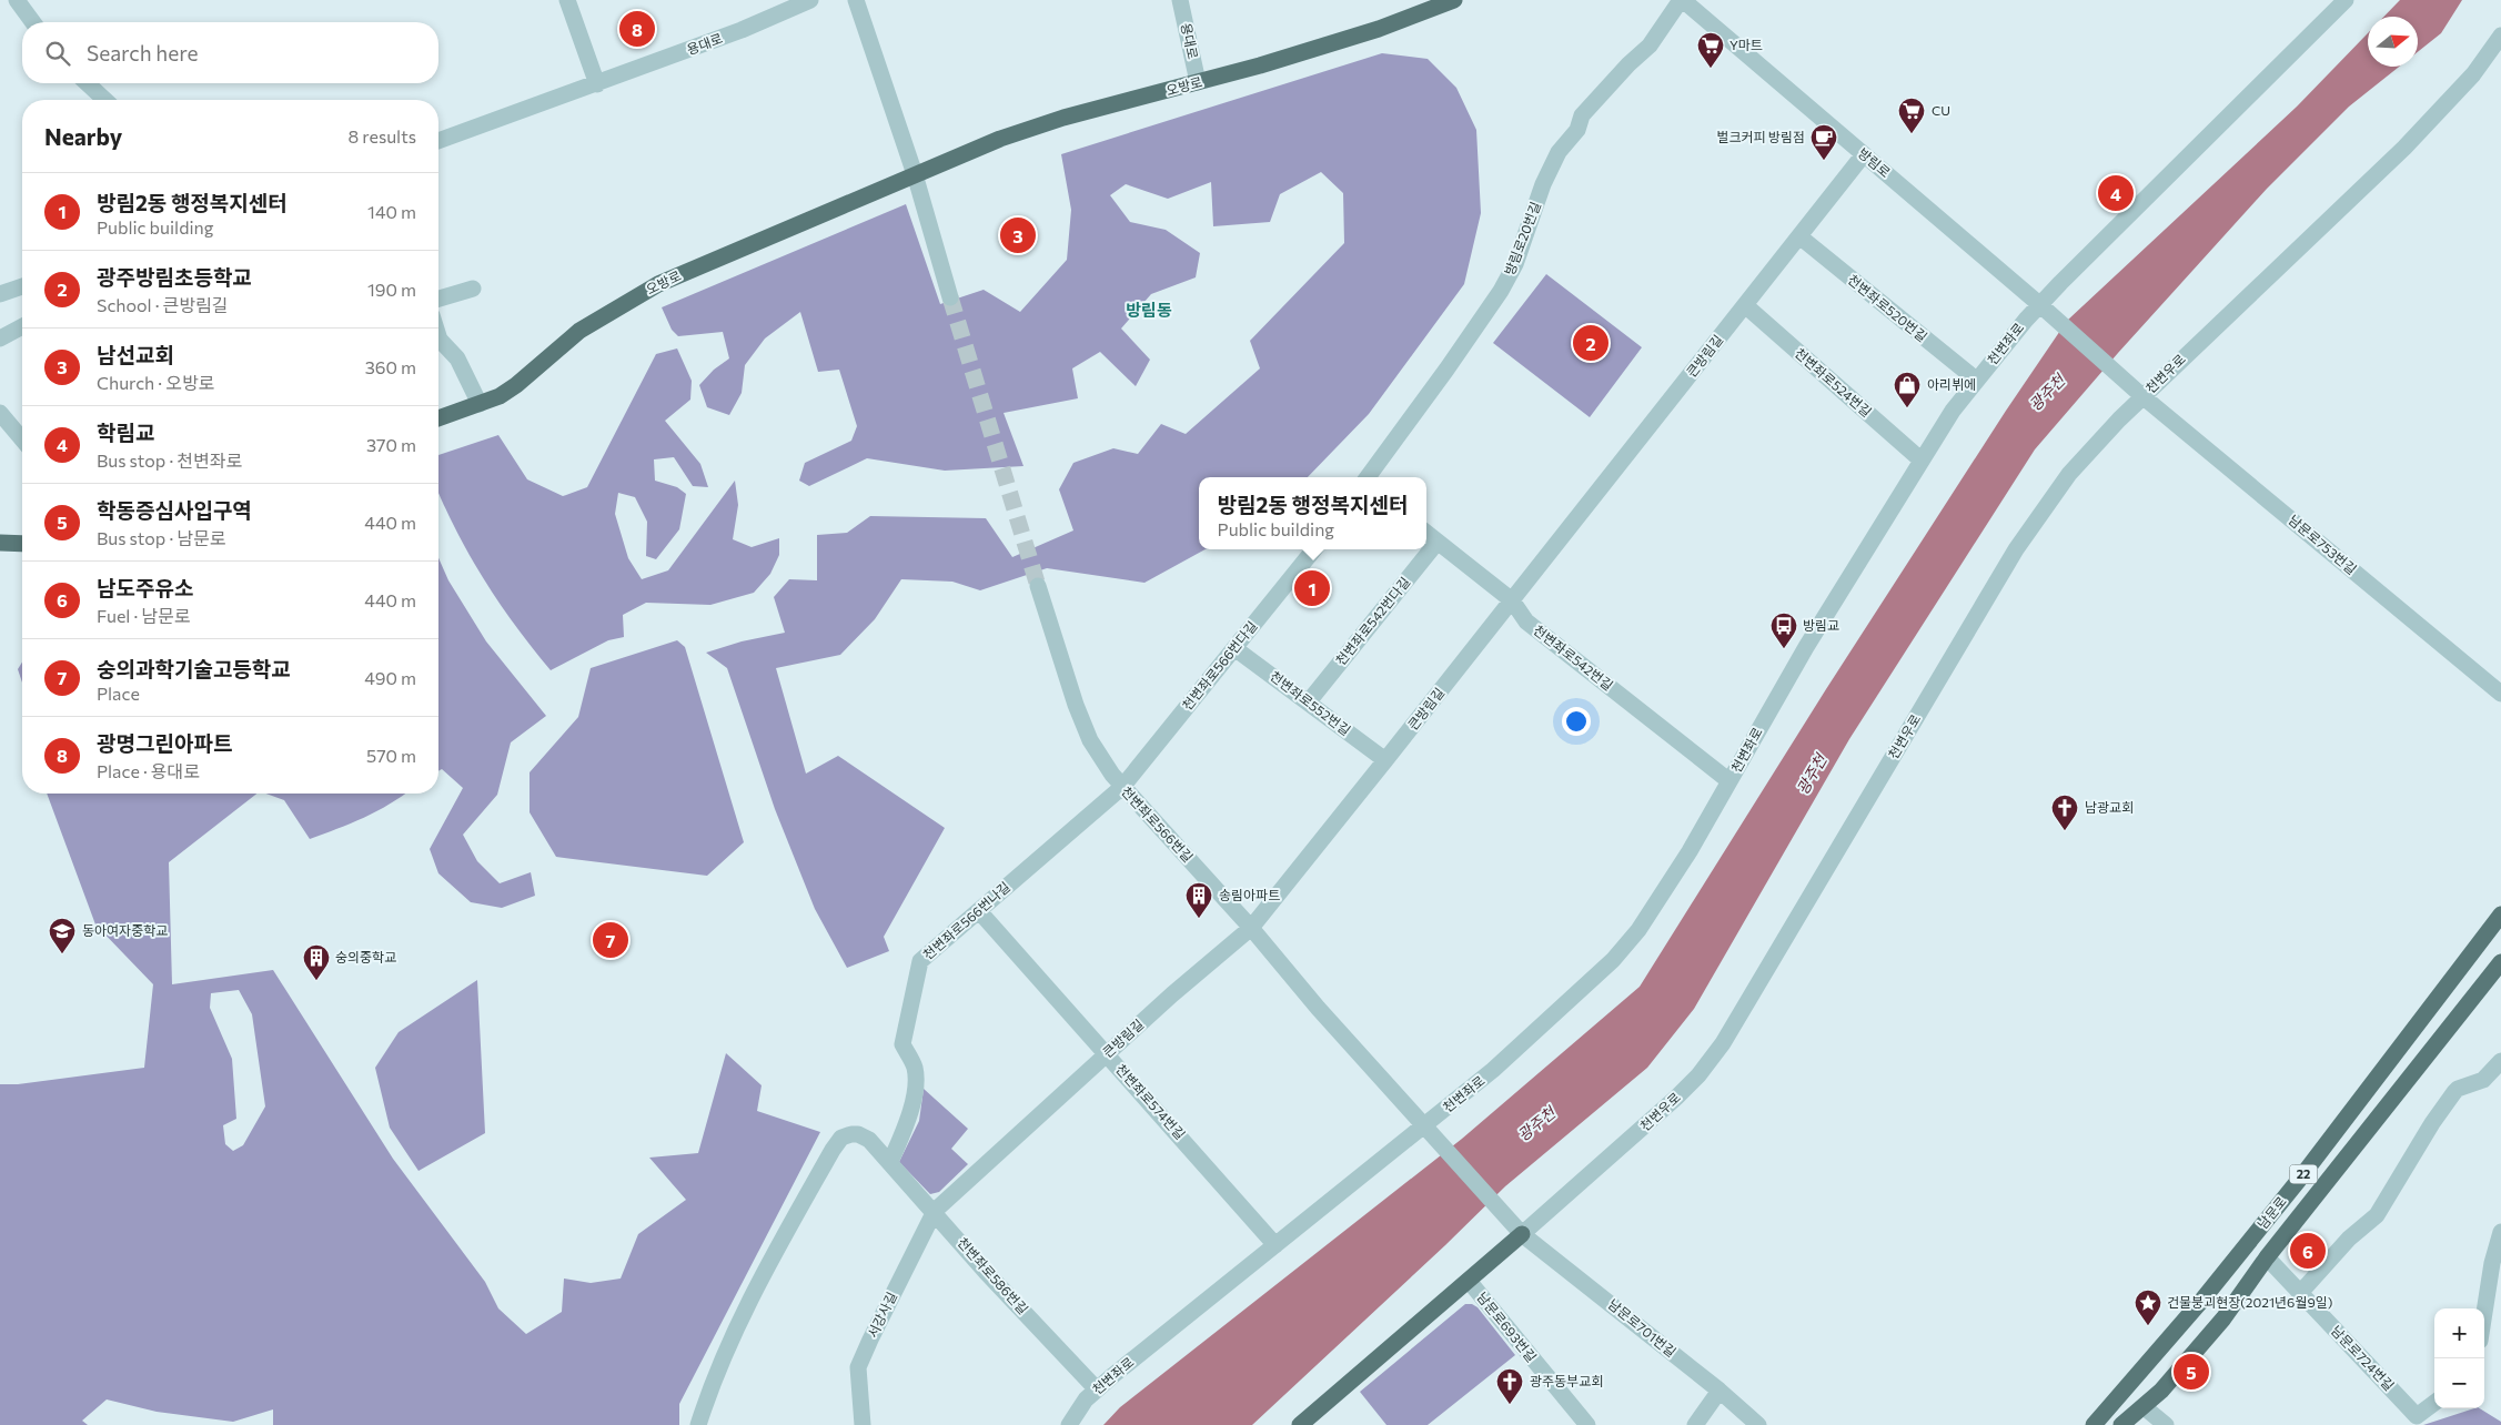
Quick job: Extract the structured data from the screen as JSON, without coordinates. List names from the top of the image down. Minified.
{"streets":{"main road":["오방로","천변우로","22","남문로"],"street":["용대로","방림로","방림로20번길","천변좌로520번길","천변좌로","큰방림길","천변좌로524번길","남문로753번길","천변좌로542번다길","천변좌로542번길","천변좌로566번다길","천변좌로552번길","천변좌로566번길","천변좌로566번나길","천변좌로574번길","천변좌로586번길","서강사길","남문로693번길","남문로701번길","남문로724번길"]},"crossings":[["용대로","오방로"],["방림로","방림로20번길"],["방림로","천변좌로"],["방림로","큰방림길"],["방림로","천변우로"],["방림로","남문로753번길"],["천변좌로520번길","천변좌로"],["천변좌로520번길","큰방림길"],["천변좌로","천변좌로524번길"],["천변좌로","천변좌로542번길"],["천변좌로","천변좌로566번길"],["천변좌로","천변좌로574번길"],["천변좌로","천변좌로586번길"],["천변좌로","남문로701번길"],["큰방림길","천변좌로524번길"],["큰방림길","천변좌로542번길"],["큰방림길","천변좌로552번길"],["큰방림길","천변좌로566번길"],["큰방림길","천변좌로574번길"],["큰방림길","천변좌로586번길"],["큰방림길","서강사길"],["천변우로","남문로753번길"],["천변우로","남문로693번길"],["천변우로","남문로701번길"],["천변좌로542번다길","천변좌로542번길"],["천변좌로542번다길","천변좌로552번길"],["천변좌로566번다길","천변좌로552번길"],["천변좌로566번다길","천변좌로566번길"],["천변좌로566번다길","천변좌로566번나길"],["천변좌로566번길","천변좌로566번나길"],["천변좌로566번길","남문로701번길"],["천변좌로566번나길","천변좌로574번길"],["천변좌로566번나길","천변좌로586번길"],["남문로","남문로724번길"],["천변좌로586번길","서강사길"]],"districts":["방림동"],"water":["광주천"],"places":{"supermarket":["Y마트","CU"],"cafe":["벌크커피 방림점"],"shop":["아리뷔에"],"bus stop":["방림교"],"church":["남광교회","광주동부교회"],"building":["송림아파트","숭의중학교"],"school or university":["동아여자중학교"],"place":["건물붕괴현장(2021년6월9일)"]},"north":"right","page":{"pins":["8","4","3","2","1","7","6","5"],"search":"Search here","heading":["Nearby","8 results"],"list":[{"mark":"1","name":"방림2동 행정복지센터","note":"Public building","value":"140 m"},{"mark":"2","name":"광주방림초등학교","note":"School · 큰방림길","value":"190 m"},{"mark":"3","name":"남선교회","note":"Church · 오방로","value":"360 m"},{"mark":"4","name":"학림교","note":"Bus stop · 천변좌로","value":"370 m"},{"mark":"5","name":"학동증심사입구역","note":"Bus stop · 남문로","value":"440 m"},{"mark":"6","name":"남도주유소","note":"Fuel · 남문로","value":"440 m"},{"mark":"7","name":"숭의과학기술고등학교","note":"Place","value":"490 m"},{"mark":"8","name":"광명그린아파트","note":"Place · 용대로","value":"570 m"}],"popup":["방림2동 행정복지센터","Public building"],"map_buttons":["+","−"]}}
